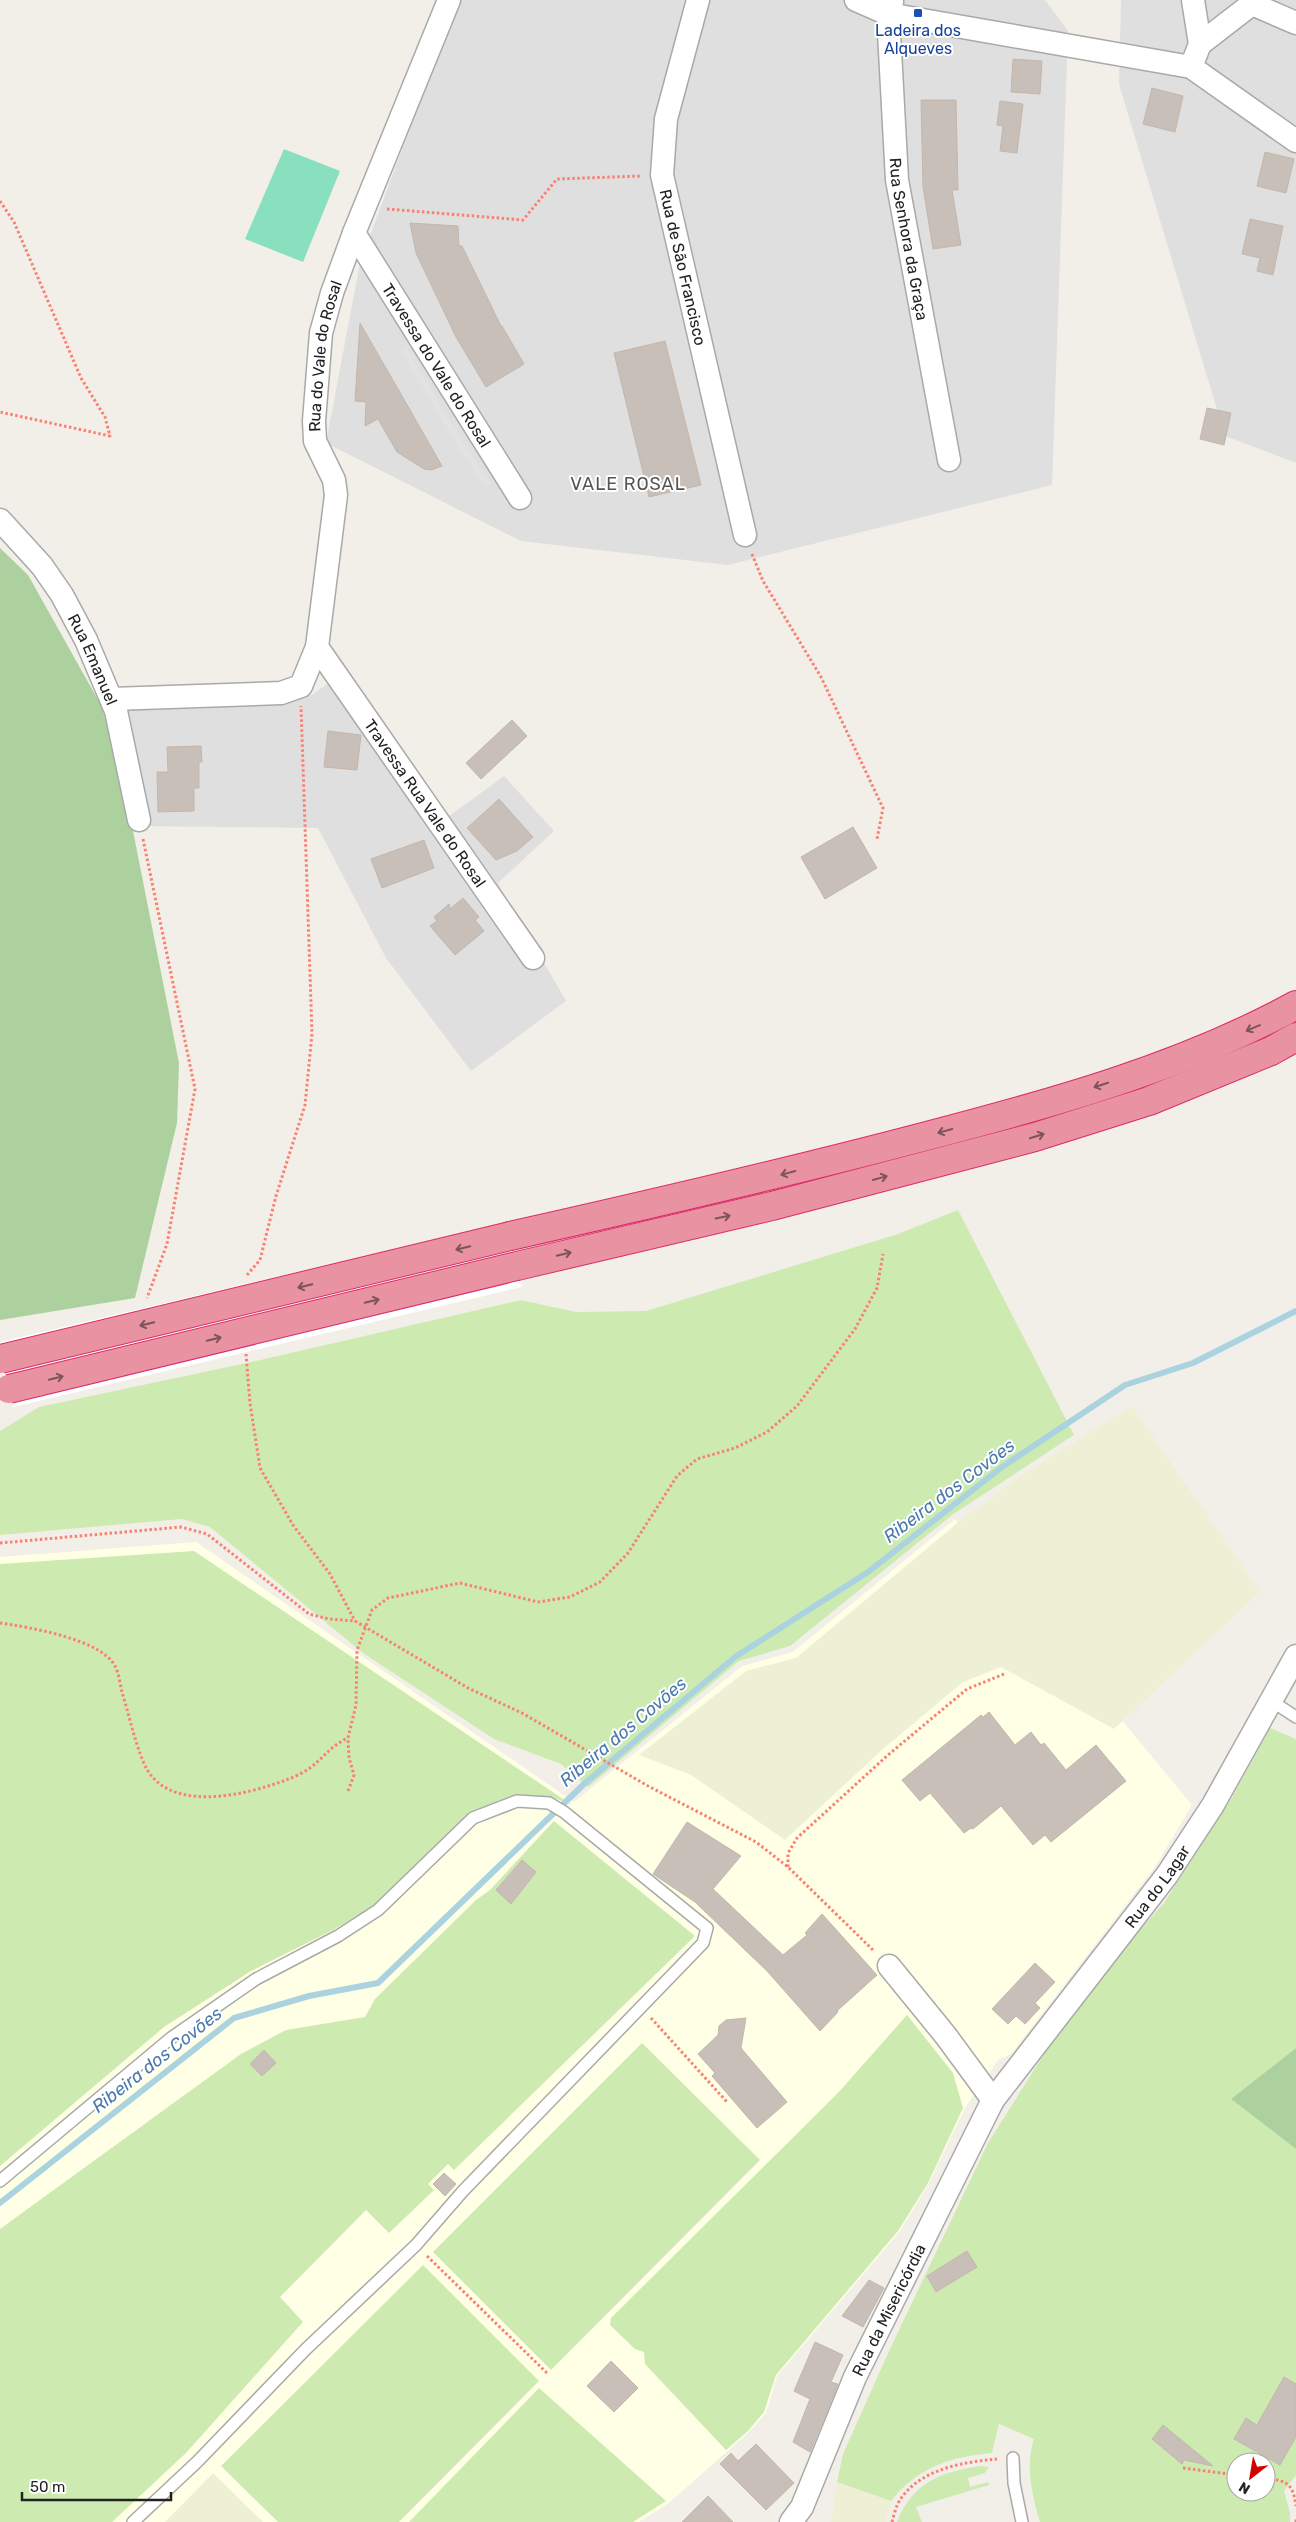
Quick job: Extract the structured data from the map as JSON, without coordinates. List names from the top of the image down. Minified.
{"streets":{"street":["Rua Senhora da Graça","Rua de São Francisco","Rua do Vale do Rosal","Travessa do Vale do Rosal","Rua Emanuel","Travessa Rua Vale do Rosal","Rua do Lagar","Rua da Misericórdia"]},"crossings":[["Rua do Vale do Rosal","Travessa do Vale do Rosal"],["Rua do Vale do Rosal","Travessa Rua Vale do Rosal"],["Rua do Lagar","Rua da Misericórdia"]],"districts":["VALE ROSAL"],"water":["Ribeira dos Covões"],"places":{"transit":["Ladeira dos Alqueves"]},"scale_bar":"50 m","north":"bottom left"}
